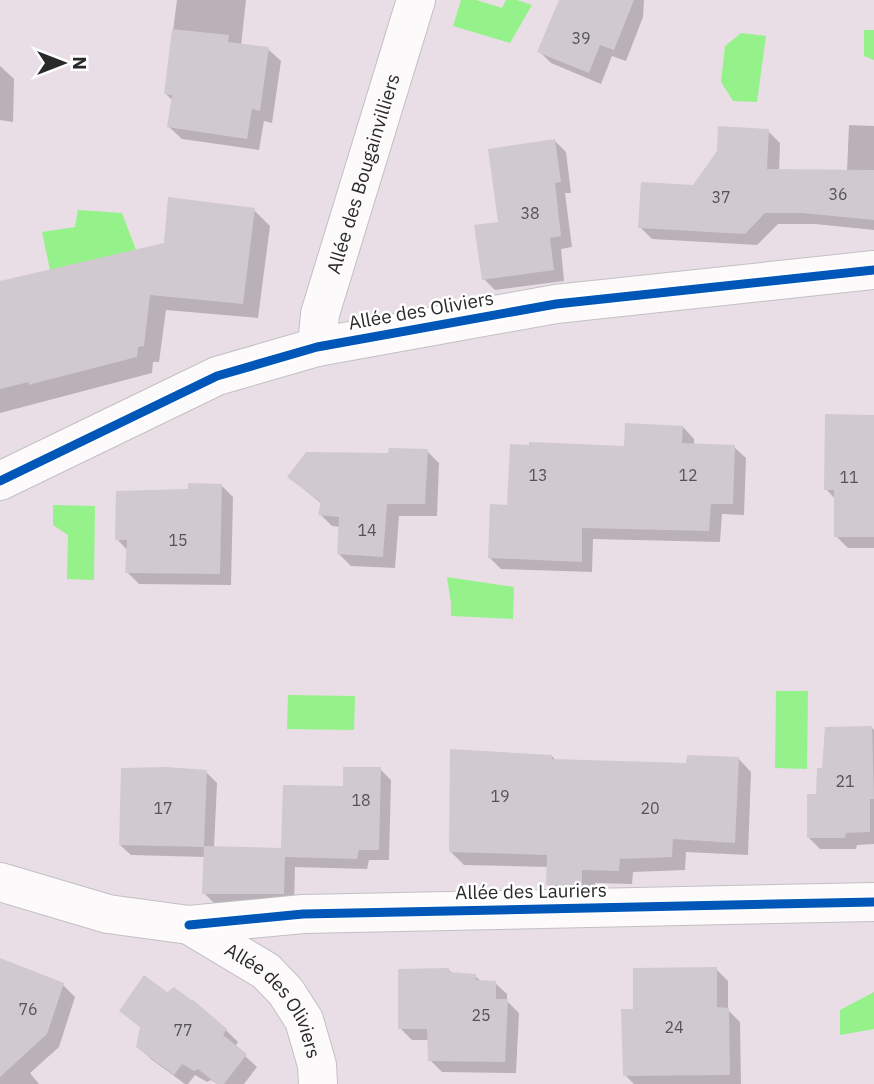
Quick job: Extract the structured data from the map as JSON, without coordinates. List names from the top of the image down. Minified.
{"streets":{"street":["Allée des Bougainvilliers","Allée des Oliviers","Allée des Lauriers"]},"crossings":[["Allée des Bougainvilliers","Allée des Oliviers"],["Allée des Oliviers","Allée des Lauriers"]],"house_numbers":["39","36","37","38","13","12","11","14","15","21","19","18","17","20","76","25","24","77"],"north":"right"}
